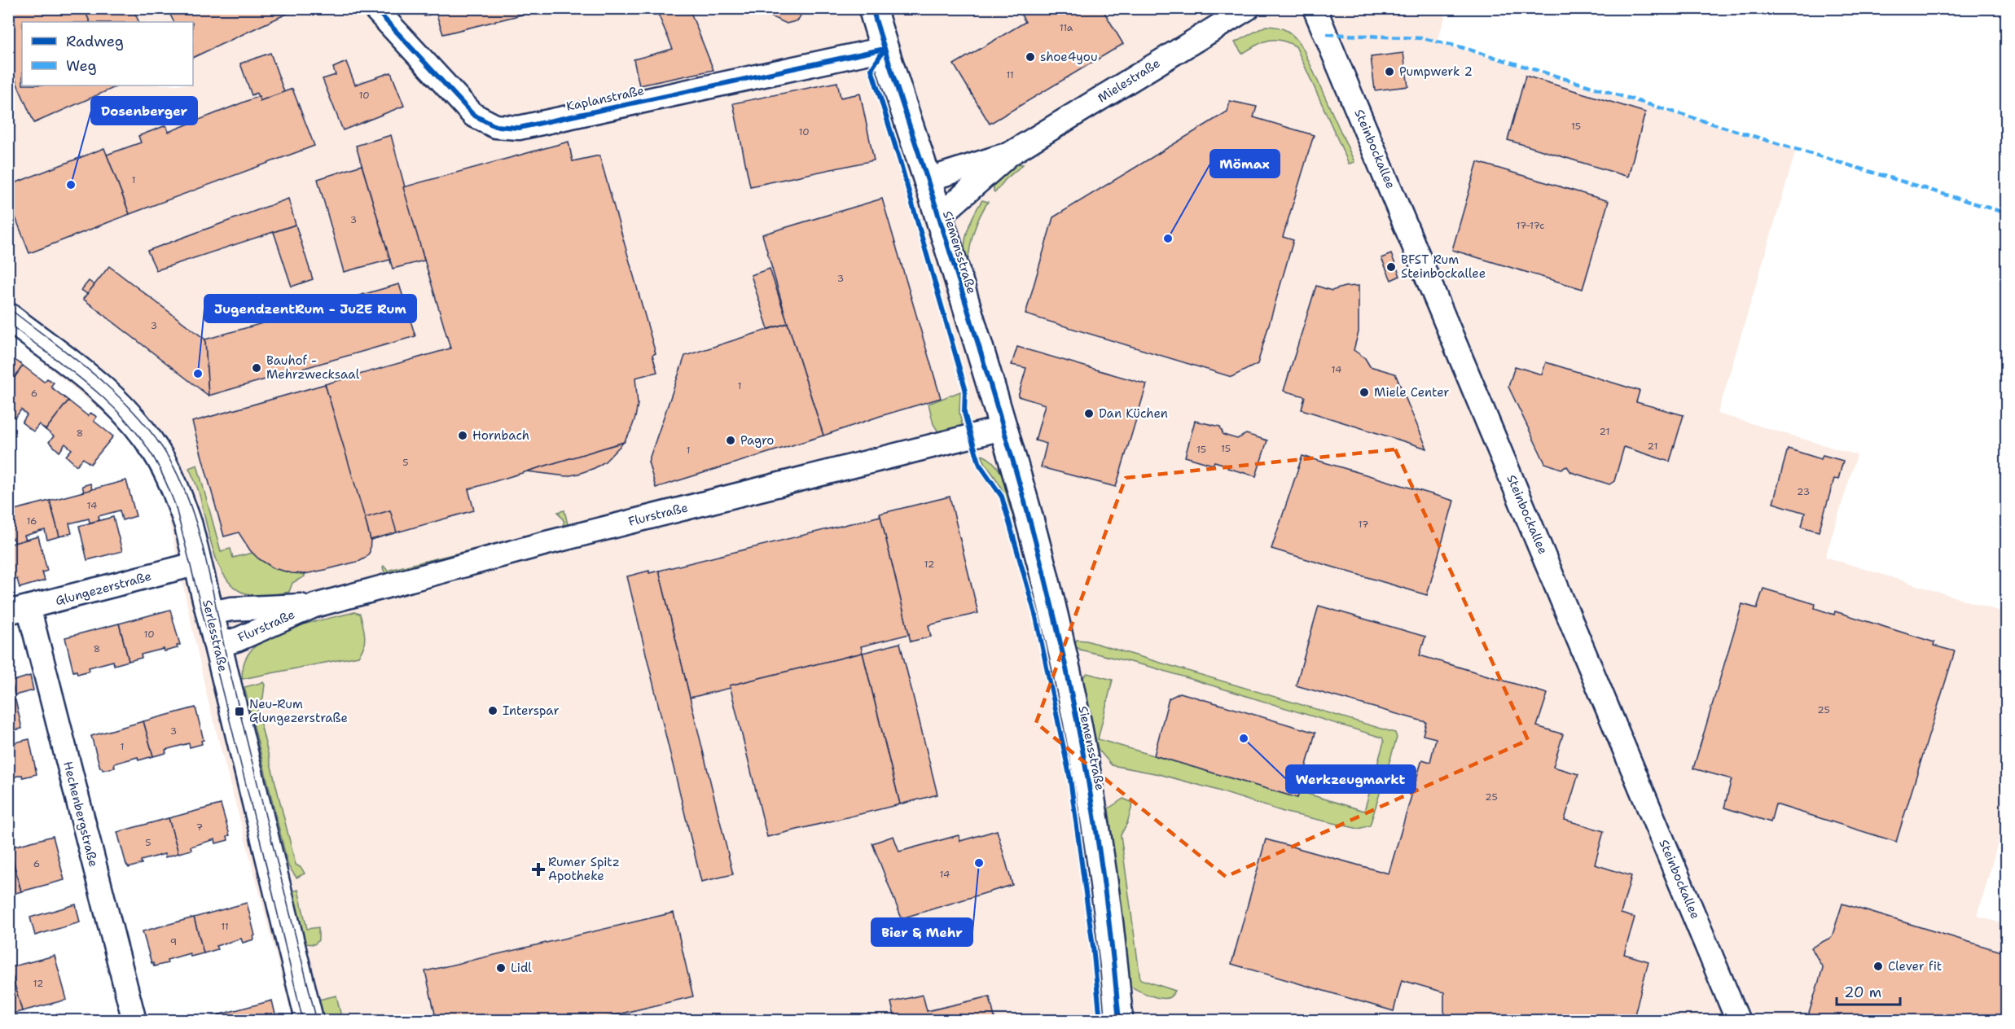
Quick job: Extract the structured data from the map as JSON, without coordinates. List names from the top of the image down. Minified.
{"streets":{"street":["Mielestraße","Kaplanstraße","Steinbockallee","Siemensstraße","Flurstraße","Glungezerstraße","Serlesstraße","Hechenbergstraße"]},"crossings":[["Mielestraße","Siemensstraße"],["Kaplanstraße","Siemensstraße"],["Siemensstraße","Flurstraße"],["Flurstraße","Serlesstraße"],["Glungezerstraße","Serlesstraße"],["Glungezerstraße","Hechenbergstraße"]],"places":{"other":["shoe4you","Pumpwerk 2","Dosenberger","Mömax","BFST Rum Steinbockallee","Bauhof - Mehrzwecksaal","JugendzentRum - JuZE Rum","Miele Center","Dan Küchen","Hornbach","Pagro","Interspar","Werkzeugmarkt","Bier & Mehr","Clever fit","Lidl"],"transit":["Neu-Rum Glungezerstraße"],"health":["Rumer Spitz Apotheke"]},"house_numbers":["11a","11","10","15","10","1","3","17-17c","3","3","14","1","6","21","8","21","15","15","1","5","23","14","16","17","12","10","8","25","3","1","25","7","5","6","14","11","9","12"],"legend":["Radweg","Weg"],"scale_bar":"20 m"}
